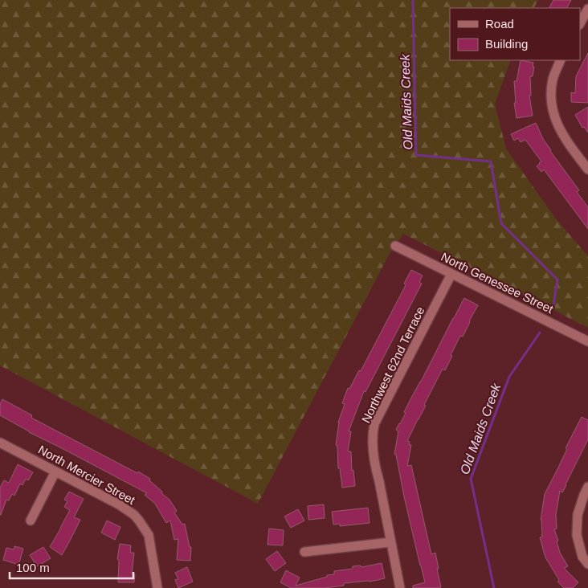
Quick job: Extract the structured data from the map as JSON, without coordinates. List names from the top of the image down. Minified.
{"streets":{"street":["North Genessee Street","Northwest 62nd Terrace","North Mercier Street"]},"crossings":[["North Genessee Street","Northwest 62nd Terrace"]],"water":["Old Maids Creek"],"legend":["Road","Building"],"scale_bar":"100 m"}
